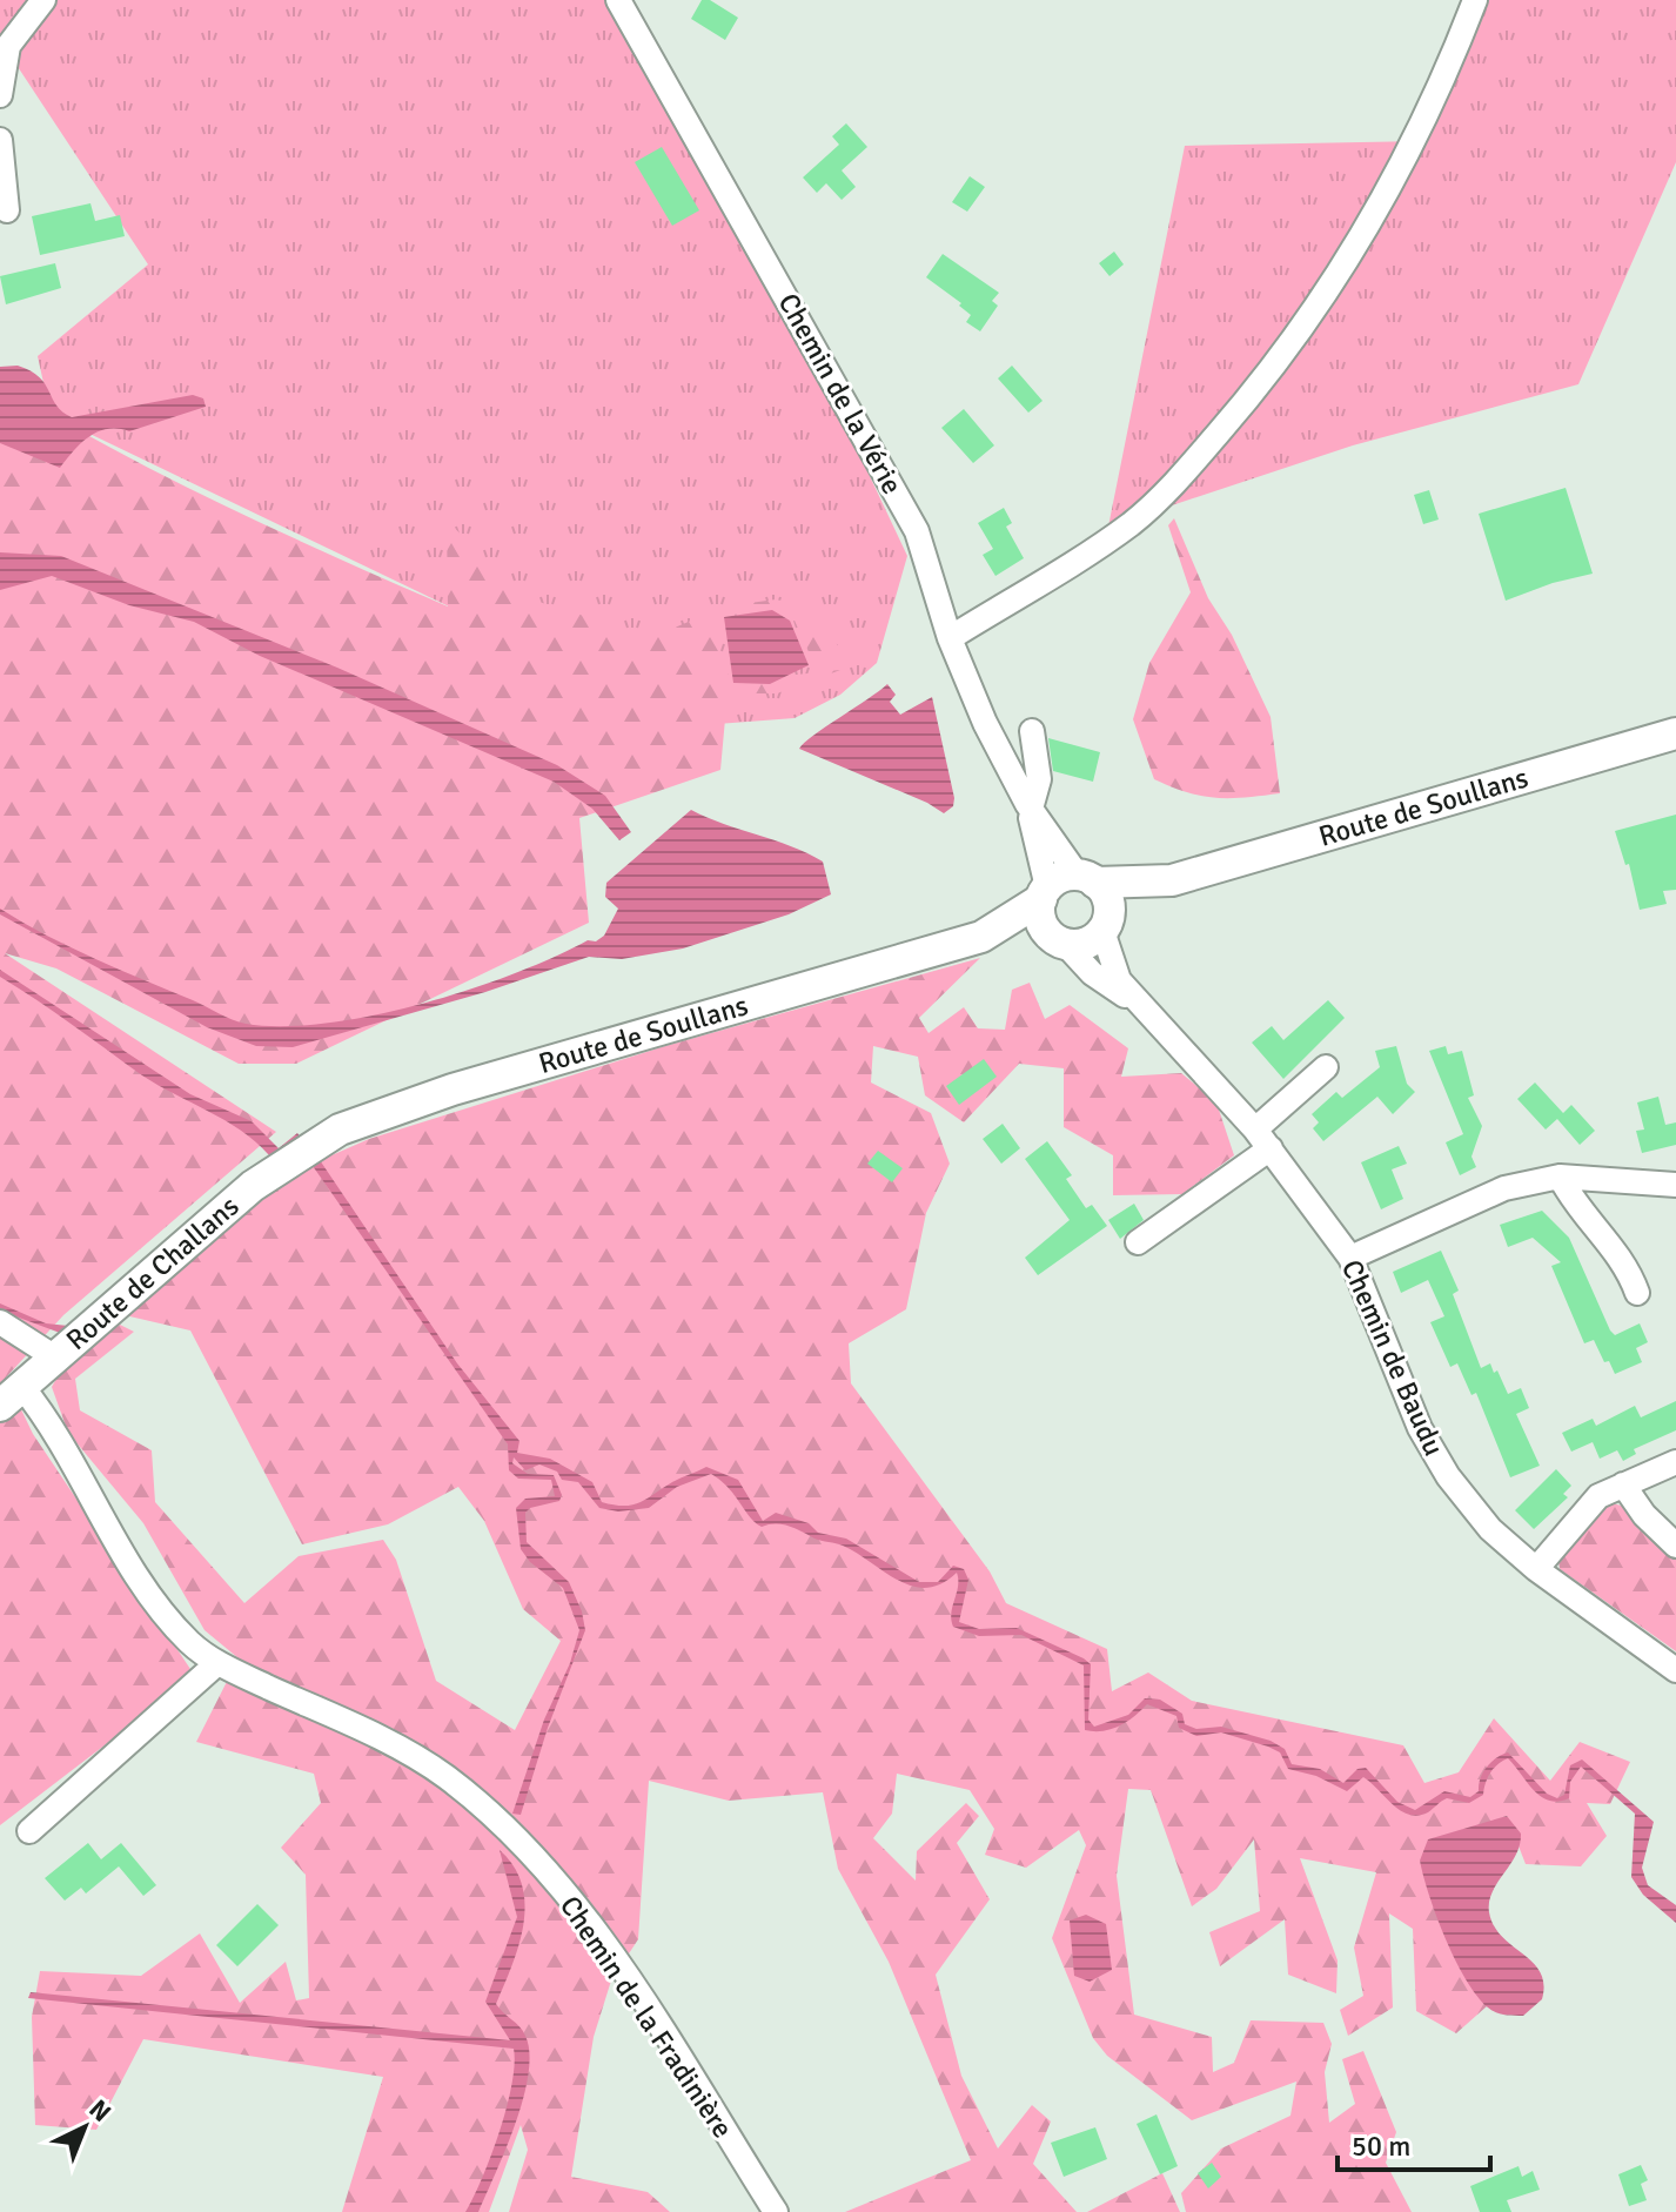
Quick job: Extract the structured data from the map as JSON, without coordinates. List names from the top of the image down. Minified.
{"streets":{"main road":["Route de Soullans","Route de Challans"],"street":["Chemin de la Vérie","Chemin de Baudu","Chemin de la Fradinière"]},"crossings":[["Chemin de la Vérie","Route de Soullans"],["Chemin de la Vérie","Chemin de Baudu"],["Route de Soullans","Route de Challans"],["Route de Soullans","Chemin de Baudu"],["Route de Challans","Chemin de la Fradinière"]],"scale_bar":"50 m","north":"top right"}
